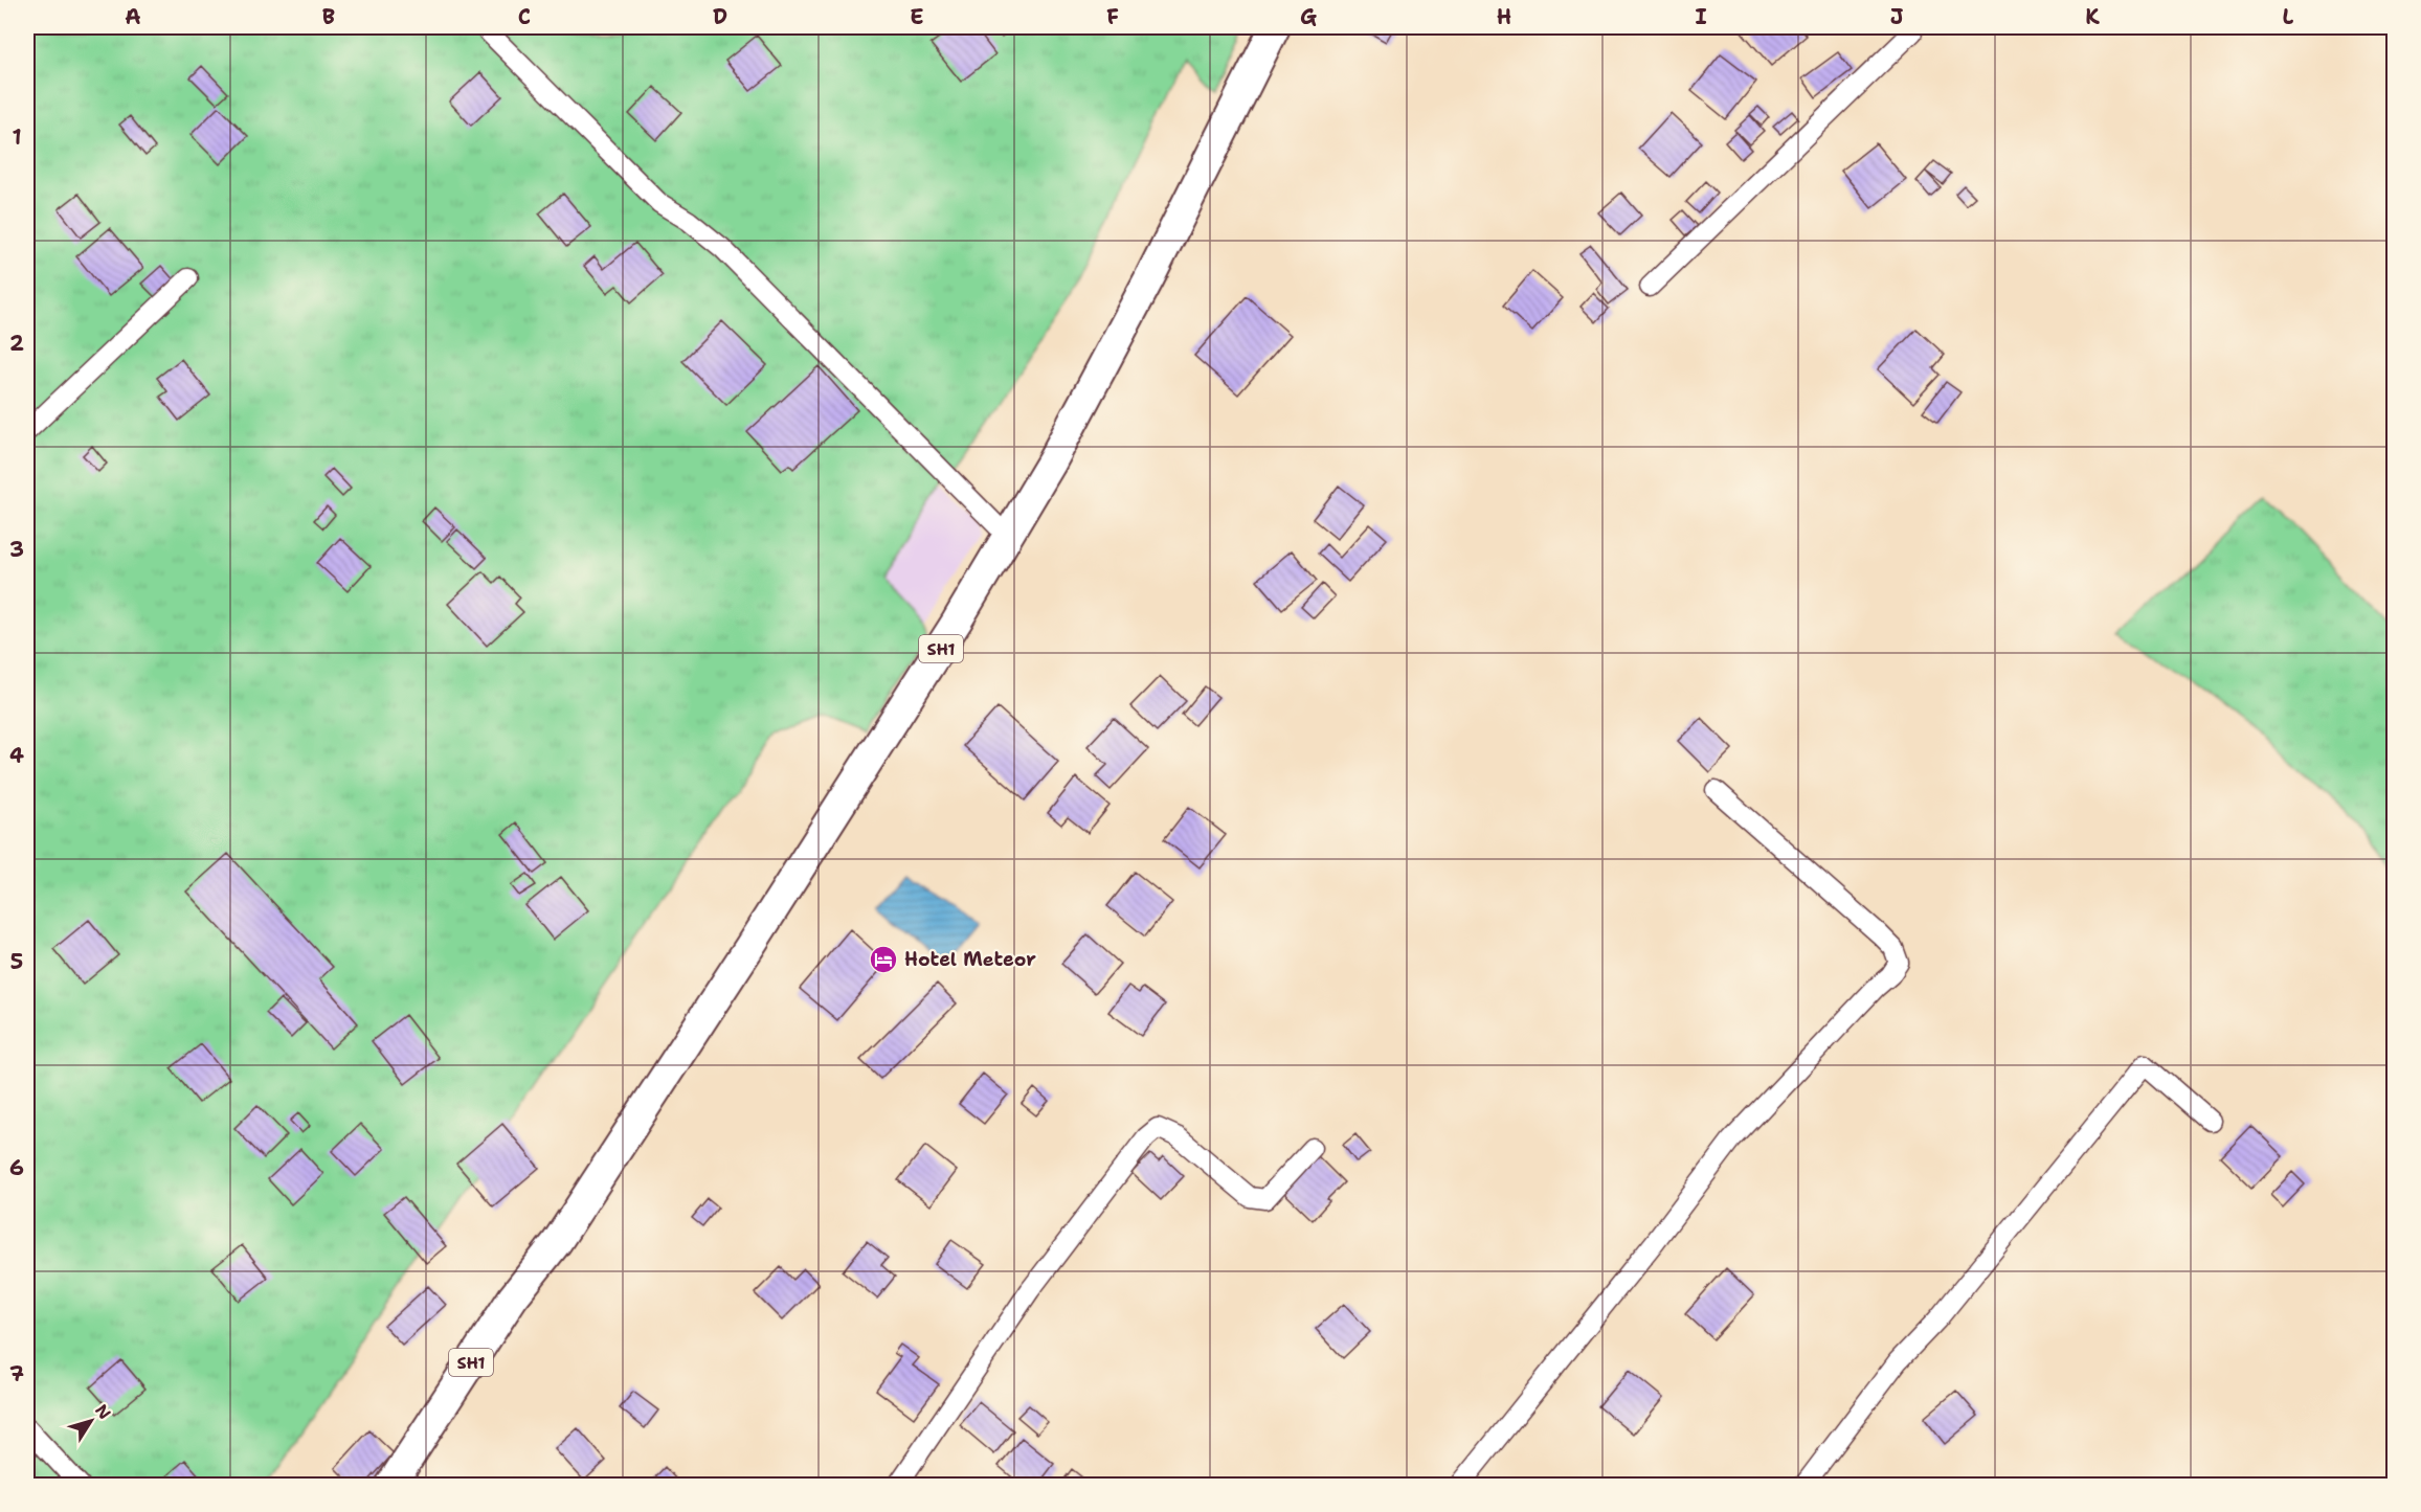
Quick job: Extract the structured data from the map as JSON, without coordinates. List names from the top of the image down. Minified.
{"streets":{"main road":["SH1"]},"places":{"hotel":["Hotel Meteor"]},"north":"top right","grid":{"columns":["A","B","C","D","E","F","G","H","I","J","K","L"],"rows":["1","2","3","4","5","6","7"]}}
